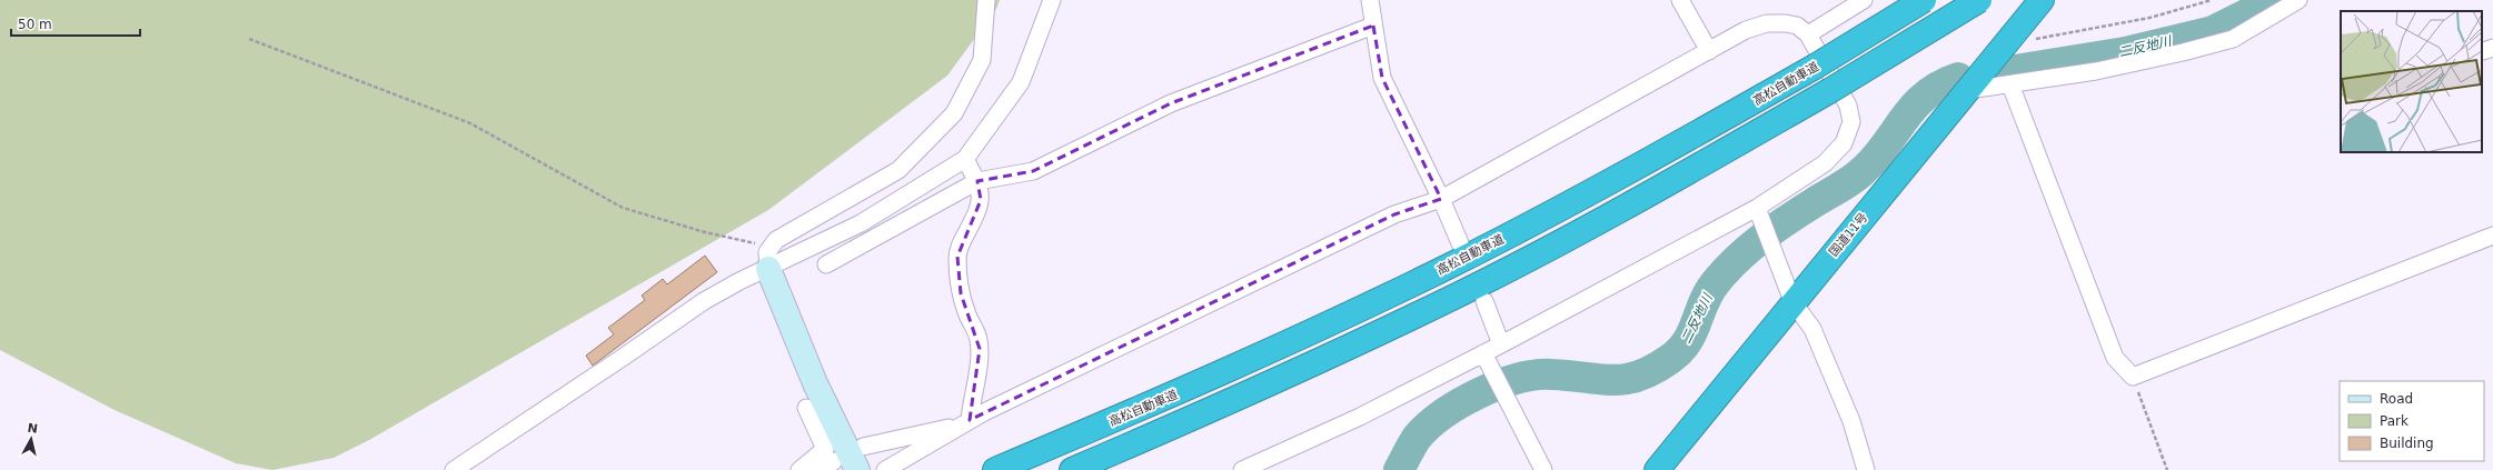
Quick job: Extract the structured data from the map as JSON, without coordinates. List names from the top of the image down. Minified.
{"streets":{"highway":["高松自動車道","国道11号"]},"water":["二反地川"],"legend":["Road","Park","Building"],"scale_bar":"50 m","north":"top"}
